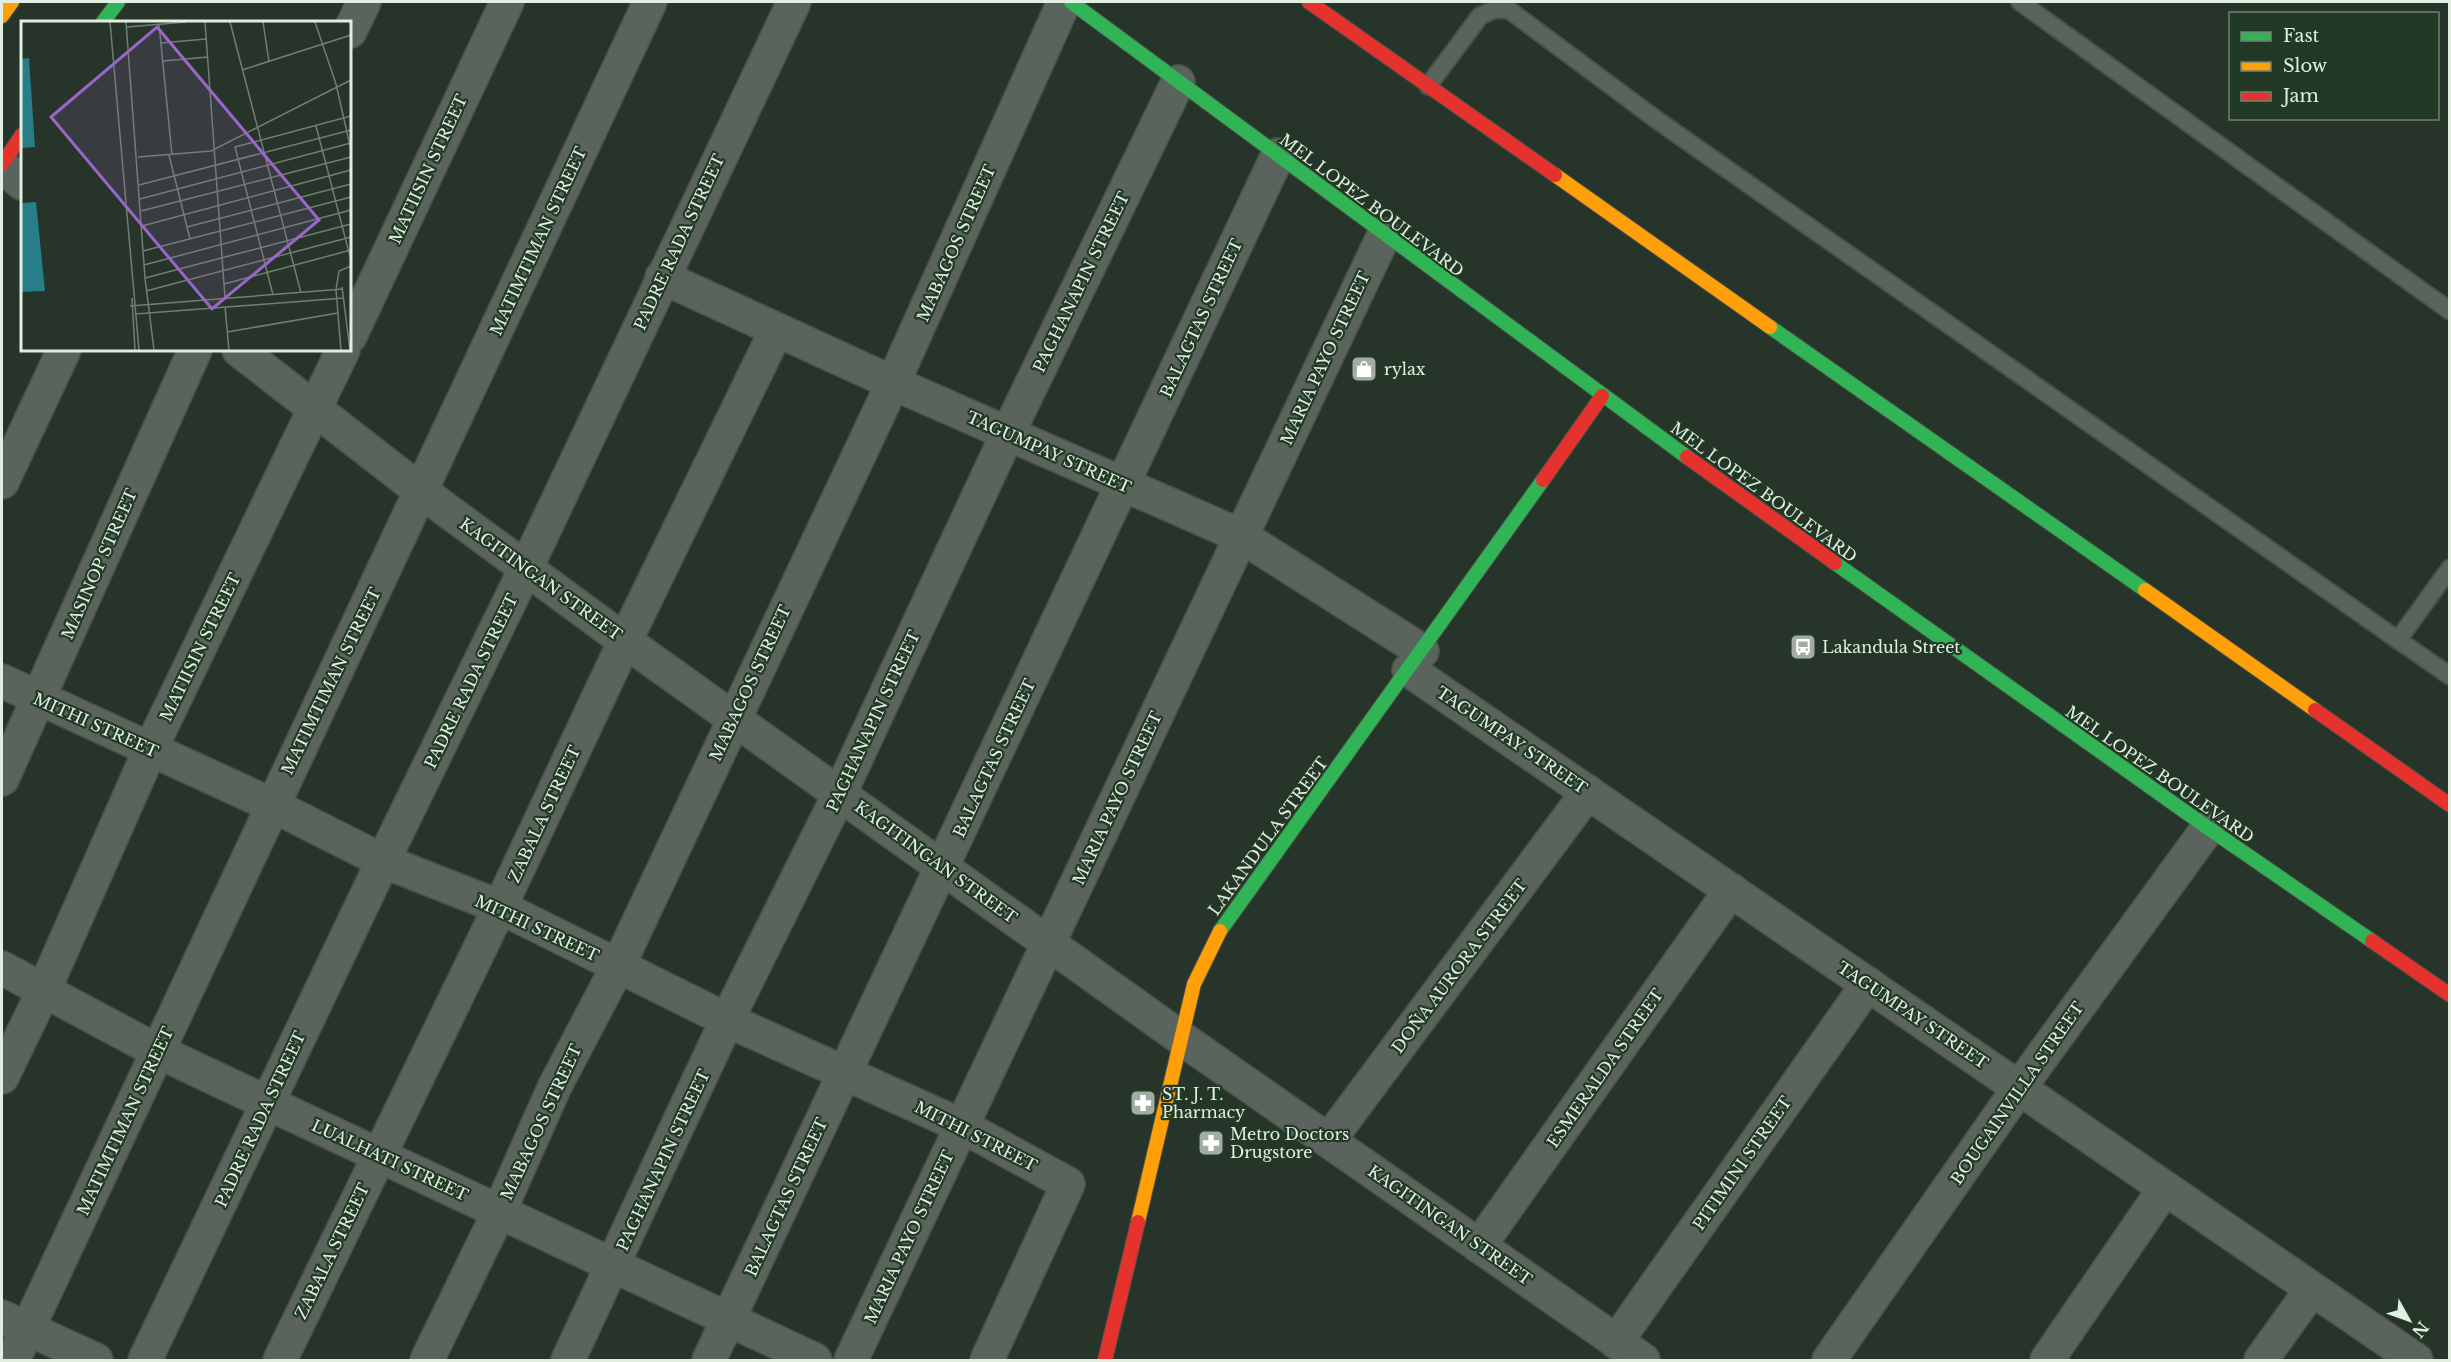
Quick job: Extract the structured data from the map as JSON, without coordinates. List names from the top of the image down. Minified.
{"streets":{"main road":["MEL LOPEZ BOULEVARD","LAKANDULA STREET"],"street":["MATIISIN STREET","MATIMTIMAN STREET","PADRE RADA STREET","MABAGOS STREET","PAGHANAPIN STREET","BALAGTAS STREET","MARIA PAYO STREET","TAGUMPAY STREET","MASINOP STREET","KAGITINGAN STREET","MITHI STREET","ZABALA STREET","DOÑA AURORA STREET","ESMERALDA STREET","BOUGAINVILLA STREET","LUALHATI STREET","PITIMINI STREET"]},"crossings":[["MATIISIN STREET","KAGITINGAN STREET"],["MATIISIN STREET","MITHI STREET"],["MATIISIN STREET","LUALHATI STREET"],["MEL LOPEZ BOULEVARD","PAGHANAPIN STREET"],["MEL LOPEZ BOULEVARD","BALAGTAS STREET"],["MEL LOPEZ BOULEVARD","MARIA PAYO STREET"],["MEL LOPEZ BOULEVARD","LAKANDULA STREET"],["MEL LOPEZ BOULEVARD","BOUGAINVILLA STREET"],["MATIMTIMAN STREET","KAGITINGAN STREET"],["MATIMTIMAN STREET","MITHI STREET"],["MATIMTIMAN STREET","LUALHATI STREET"],["PADRE RADA STREET","TAGUMPAY STREET"],["PADRE RADA STREET","KAGITINGAN STREET"],["PADRE RADA STREET","MITHI STREET"],["PADRE RADA STREET","LUALHATI STREET"],["MABAGOS STREET","TAGUMPAY STREET"],["MABAGOS STREET","KAGITINGAN STREET"],["MABAGOS STREET","MITHI STREET"],["MABAGOS STREET","LUALHATI STREET"],["PAGHANAPIN STREET","TAGUMPAY STREET"],["PAGHANAPIN STREET","KAGITINGAN STREET"],["PAGHANAPIN STREET","MITHI STREET"],["PAGHANAPIN STREET","LUALHATI STREET"],["BALAGTAS STREET","TAGUMPAY STREET"],["BALAGTAS STREET","KAGITINGAN STREET"],["BALAGTAS STREET","MITHI STREET"],["BALAGTAS STREET","LUALHATI STREET"],["MARIA PAYO STREET","TAGUMPAY STREET"],["MARIA PAYO STREET","KAGITINGAN STREET"],["MARIA PAYO STREET","MITHI STREET"],["TAGUMPAY STREET","ZABALA STREET"],["TAGUMPAY STREET","LAKANDULA STREET"],["TAGUMPAY STREET","DOÑA AURORA STREET"],["TAGUMPAY STREET","ESMERALDA STREET"],["TAGUMPAY STREET","BOUGAINVILLA STREET"],["TAGUMPAY STREET","PITIMINI STREET"],["MASINOP STREET","MITHI STREET"],["KAGITINGAN STREET","ZABALA STREET"],["KAGITINGAN STREET","LAKANDULA STREET"],["KAGITINGAN STREET","DOÑA AURORA STREET"],["KAGITINGAN STREET","ESMERALDA STREET"],["KAGITINGAN STREET","PITIMINI STREET"],["MITHI STREET","ZABALA STREET"],["ZABALA STREET","LUALHATI STREET"]],"places":{"shop":["rylax"],"bus stop":["Lakandula Street"],"pharmacy":["ST. J. T. Pharmacy","Metro Doctors Drugstore"]},"legend":["Fast","Slow","Jam"],"north":"bottom right"}
